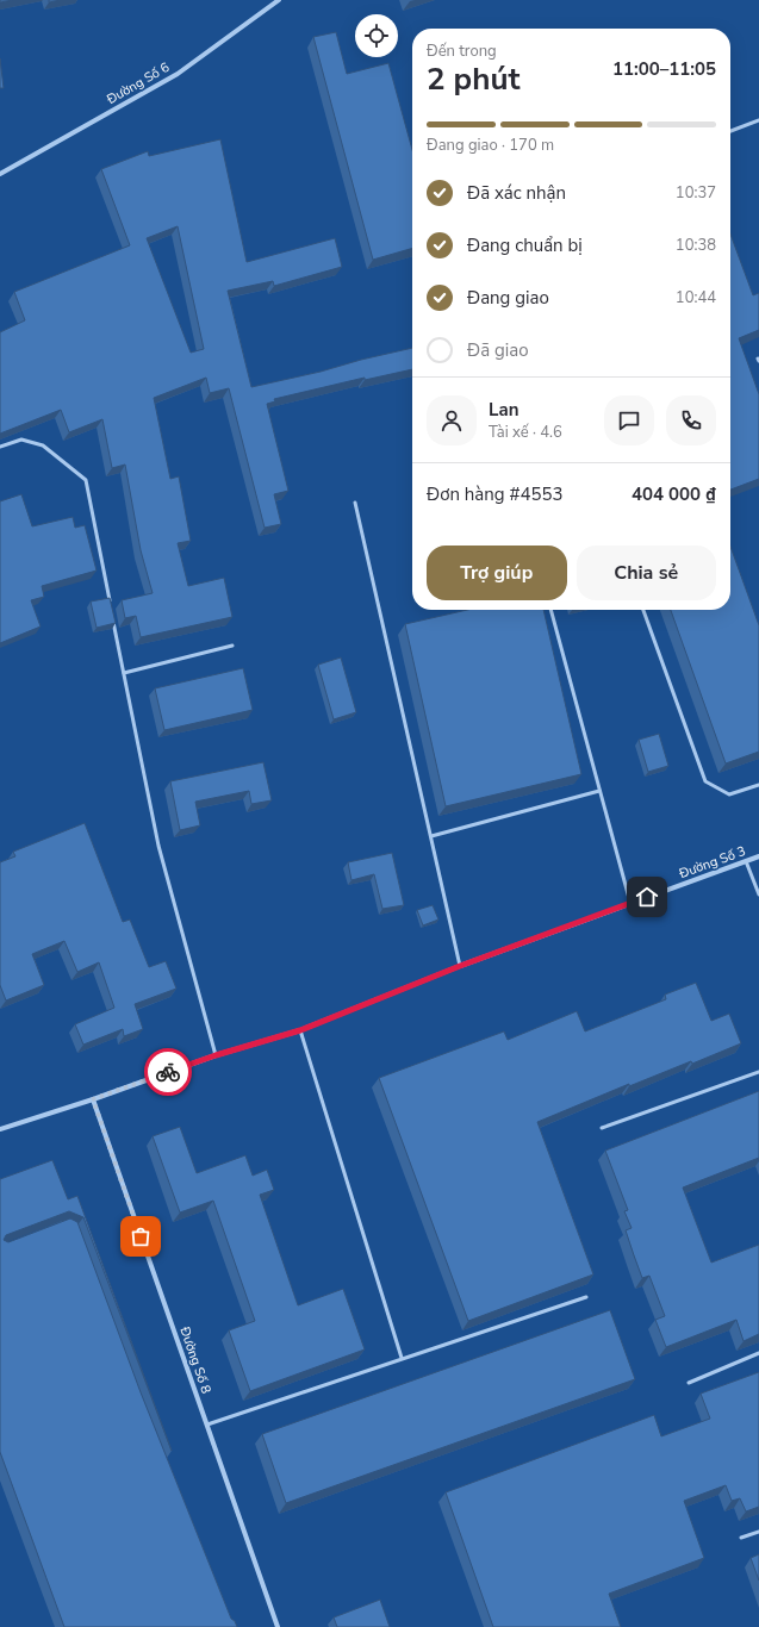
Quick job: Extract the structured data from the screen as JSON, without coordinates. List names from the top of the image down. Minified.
{"streets":{"street":["Đường Số 6","Đường Số 3","Đường Số 8"]},"crossings":[["Đường Số 3","Đường Số 8"]],"page":{"heading":["2 phút","Đến trong","11:00–11:05"],"panel":["Lan","Tài xế · 4.6","Đơn hàng #4553","404 000 ₫"],"bar":"Đang giao · 170 m","list":[["Đã xác nhận","10:37"],["Đang chuẩn bị","10:38"],["Đang giao","10:44"],"Đã giao"],"buttons":["Trợ giúp","Chia sẻ"]}}
